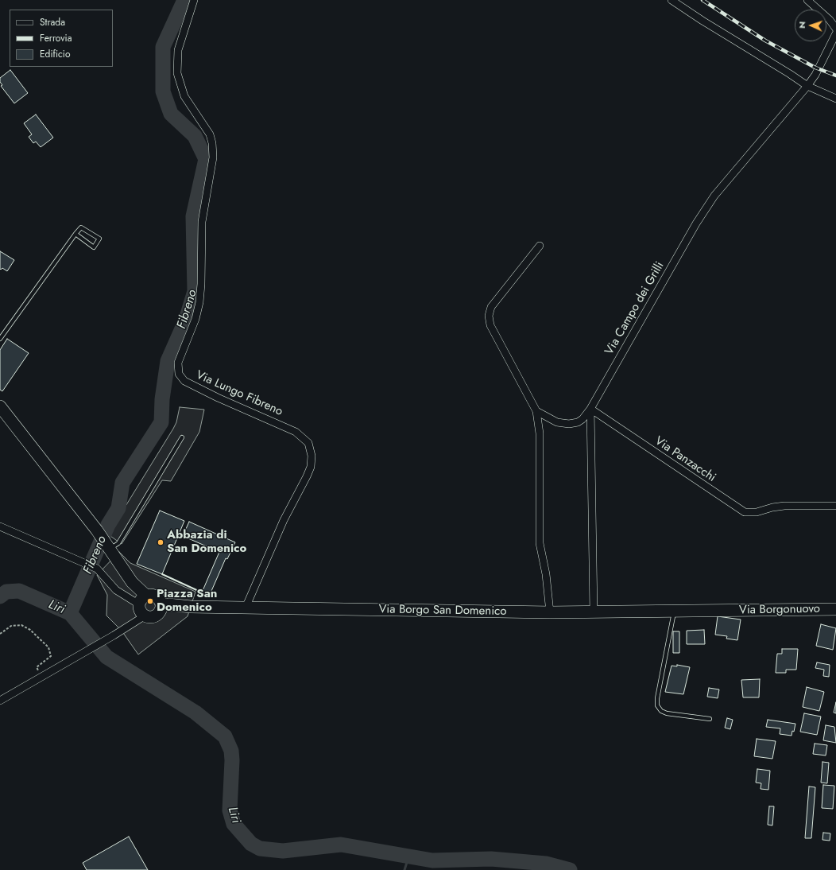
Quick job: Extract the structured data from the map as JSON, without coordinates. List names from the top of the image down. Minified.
{"streets":{"main road":["Via Borgonuovo","Via Borgo San Domenico"],"street":["Via Campo dei Grilli","Via Lungo Fibreno","Via Panzacchi"]},"crossings":[["Via Campo dei Grilli","Via Panzacchi"],["Via Lungo Fibreno","Via Borgo San Domenico"],["Via Borgonuovo","Via Borgo San Domenico"]],"water":["Fibreno","Liri"],"places":["Abbazia di San Domenico","Piazza San Domenico"],"legend":["Strada","Ferrovia","Edificio"],"north":"left"}
